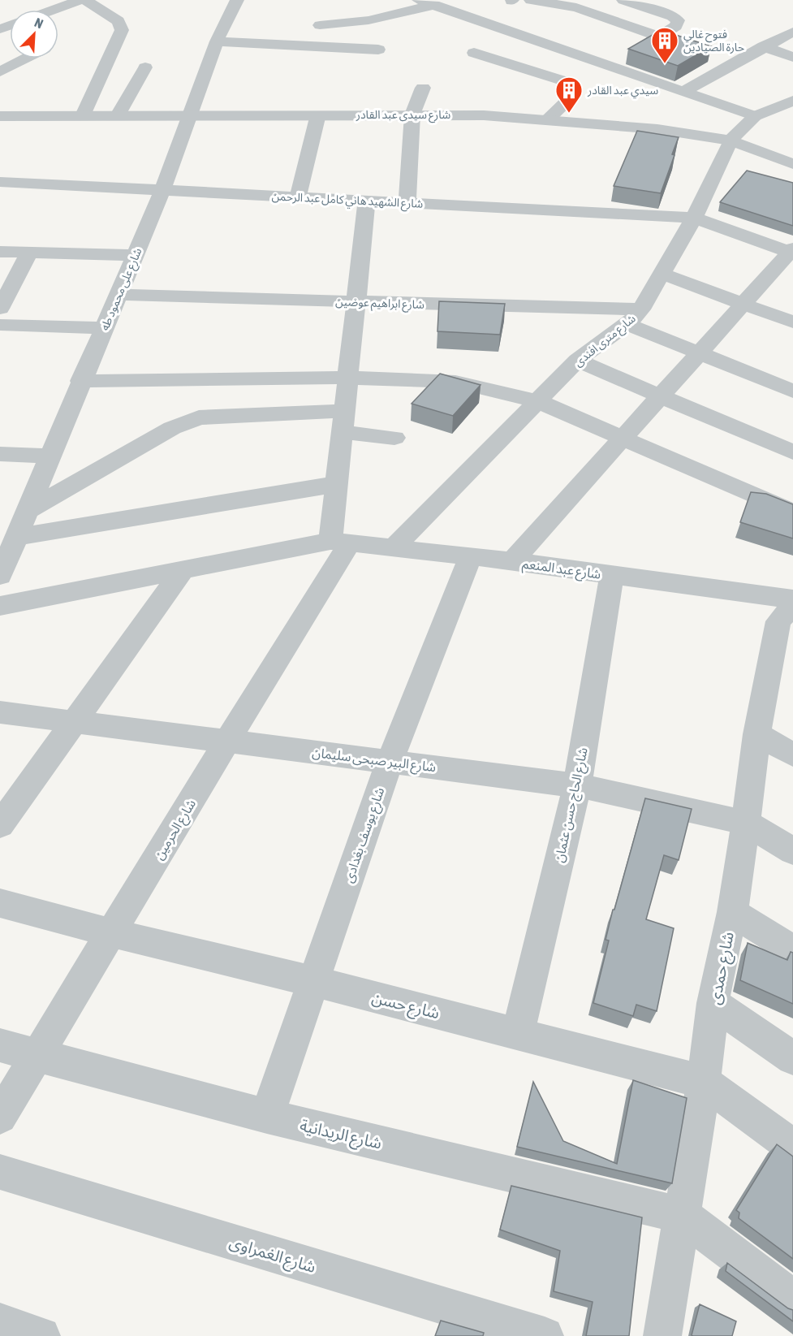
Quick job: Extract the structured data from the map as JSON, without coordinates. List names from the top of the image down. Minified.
{"streets":{"street":["شارع سيدى عبد القادر","شارع الشهيد هاني كامل عبد الرحمن","شارع على محمود طه","شارع ابراهيم عوضين","شارع مترى افندى","شارع عبد المنعم","شارع البير صبحى سليمان","شارع الحاج حسن عثمان","شارع الحرمين","شارع يوسف بغدادى","شارع حمدى","شارع حسن","شارع الريدانية","شارع الغمراوى"]},"crossings":[["شارع سيدى عبد القادر","شارع على محمود طه"],["شارع سيدى عبد القادر","شارع مترى افندى"],["شارع الشهيد هاني كامل عبد الرحمن","شارع على محمود طه"],["شارع الشهيد هاني كامل عبد الرحمن","شارع مترى افندى"],["شارع الشهيد هاني كامل عبد الرحمن","شارع الحرمين"],["شارع على محمود طه","شارع ابراهيم عوضين"],["شارع ابراهيم عوضين","شارع مترى افندى"],["شارع ابراهيم عوضين","شارع الحرمين"],["شارع مترى افندى","شارع عبد المنعم"],["شارع عبد المنعم","شارع الحاج حسن عثمان"],["شارع عبد المنعم","شارع الحرمين"],["شارع عبد المنعم","شارع يوسف بغدادى"],["شارع البير صبحى سليمان","شارع الحاج حسن عثمان"],["شارع البير صبحى سليمان","شارع الحرمين"],["شارع البير صبحى سليمان","شارع يوسف بغدادى"],["شارع البير صبحى سليمان","شارع حمدى"],["شارع الحاج حسن عثمان","شارع حسن"],["شارع الحرمين","شارع حسن"],["شارع الحرمين","شارع الريدانية"],["شارع يوسف بغدادى","شارع حسن"],["شارع يوسف بغدادى","شارع الريدانية"],["شارع حمدى","شارع حسن"],["شارع حمدى","شارع الريدانية"]],"places":{"building":["فتوح غالي حارة الصيادين","سيدي عبد القادر"]},"north":"top right"}
